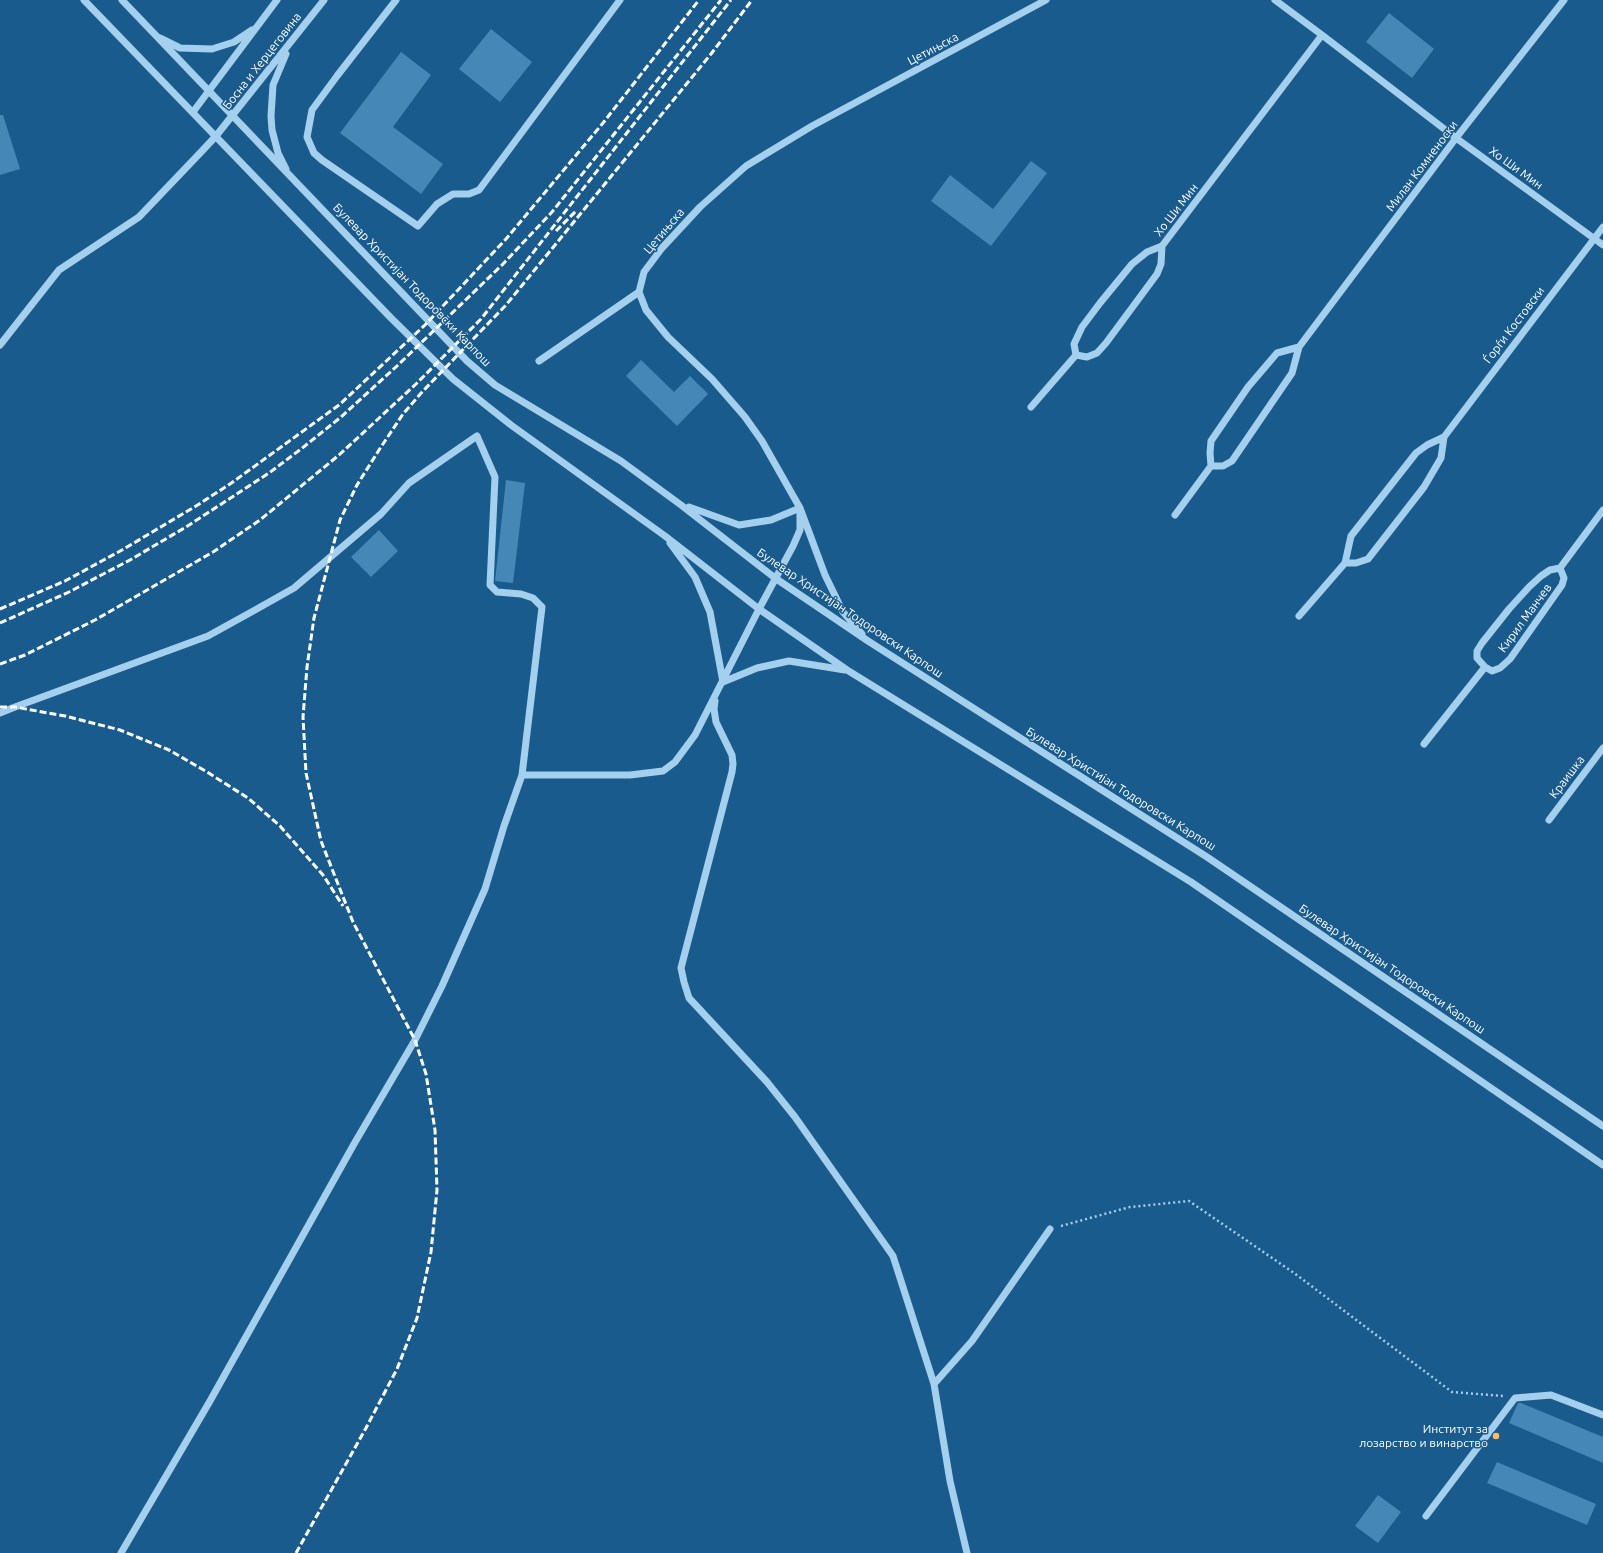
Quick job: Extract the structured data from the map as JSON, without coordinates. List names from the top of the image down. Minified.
{"streets":{"street":["Цетињска","Босна и Херцеговина","Милан Комненоски","Хо Ши Мин","Булевар Христијан Тодоровски Карпош","Ѓoрѓи Костовски","Кирил Манчев","Краишка"]},"crossings":[["Босна и Херцеговина","Булевар Христијан Тодоровски Карпош"],["Милан Комненоски","Хо Ши Мин"],["Хо Ши Мин","Ѓoрѓи Костовски"]],"places":["Институт за лозарство и винарство"]}
